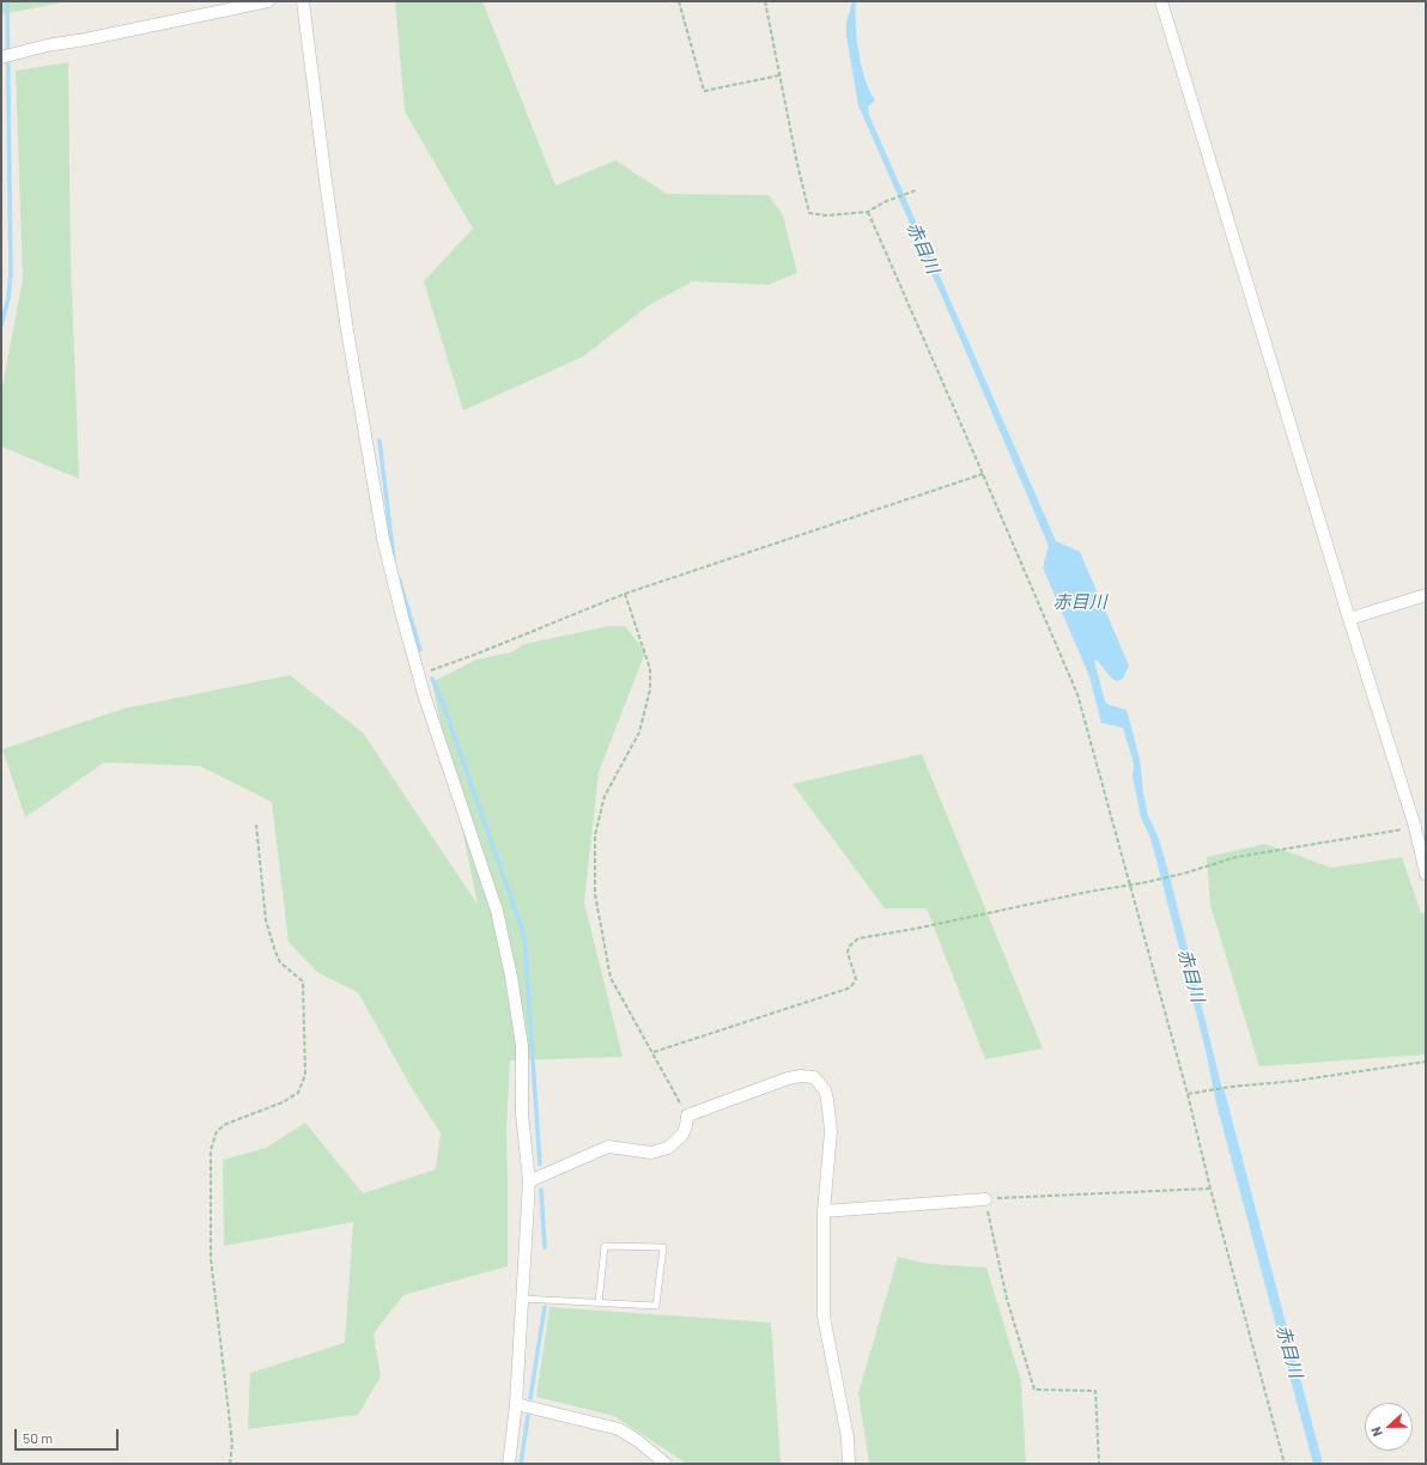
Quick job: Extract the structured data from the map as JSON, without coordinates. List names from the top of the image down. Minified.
{"water":["赤目川"],"scale_bar":"50 m","north":"left"}
